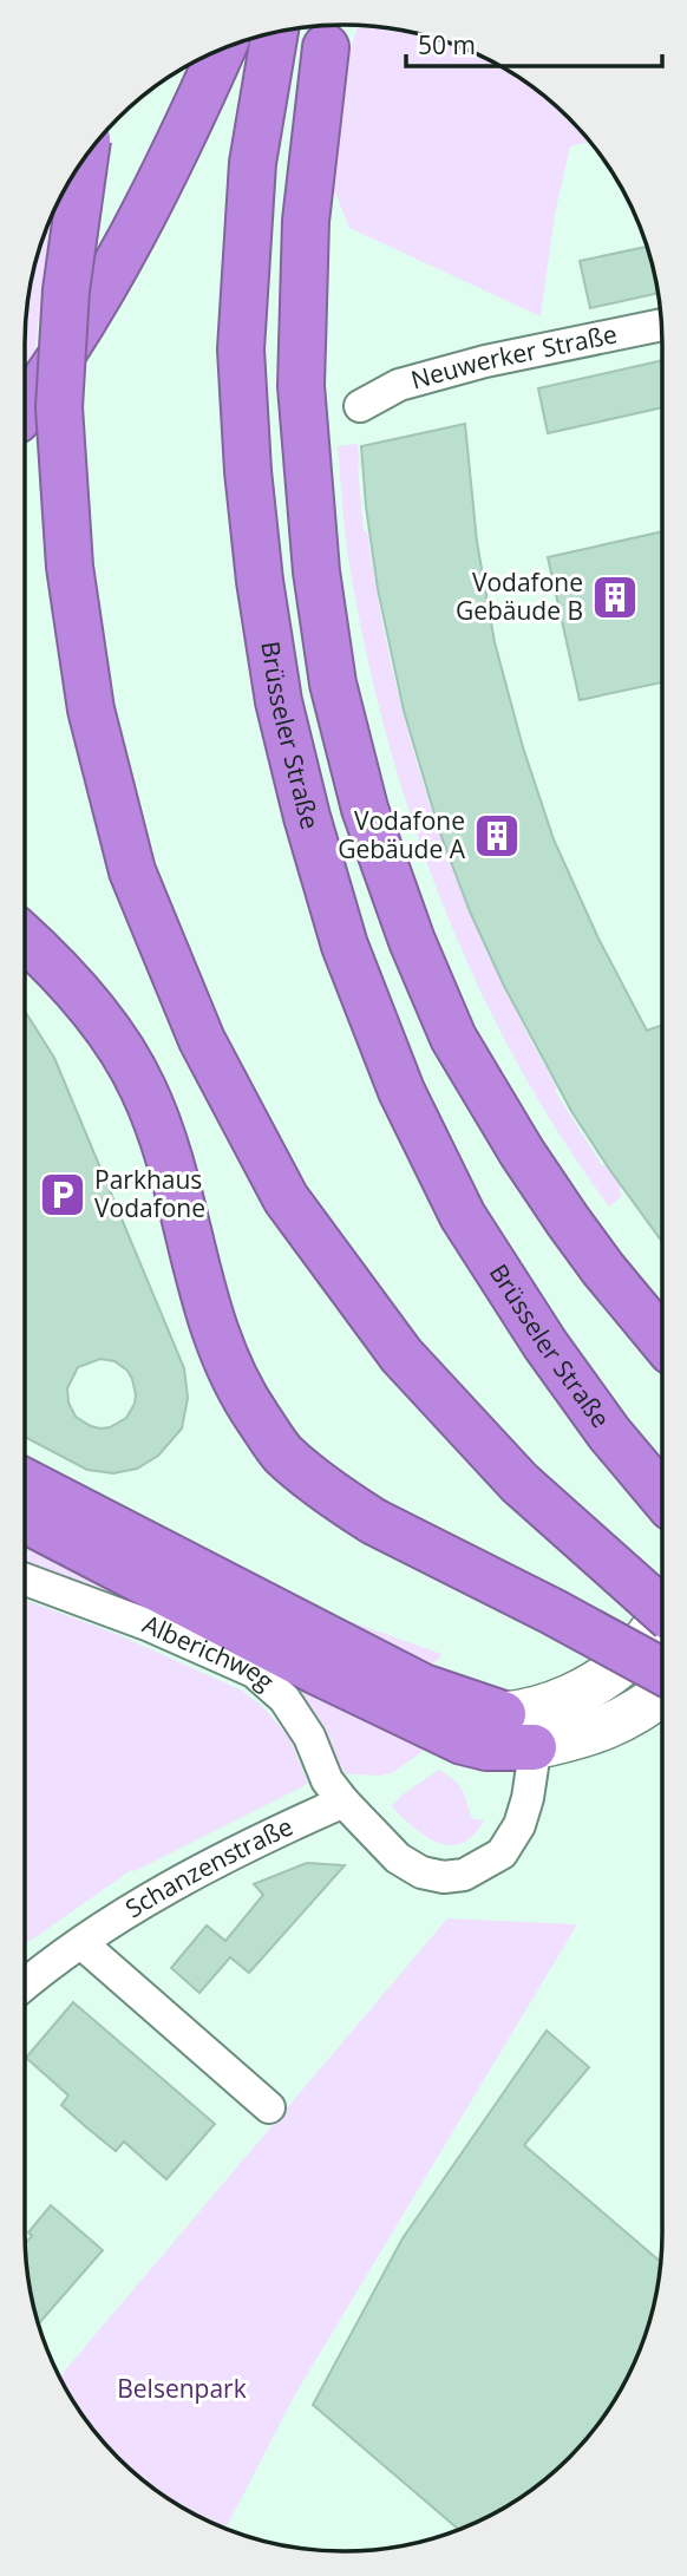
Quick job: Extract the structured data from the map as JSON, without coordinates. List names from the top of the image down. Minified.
{"streets":{"highway":["Brüsseler Straße"],"street":["Neuwerker Straße","Alberichweg","Schanzenstraße"]},"crossings":[["Alberichweg","Schanzenstraße"]],"parks":["Belsenpark"],"places":{"building":["Vodafone Gebäude B","Vodafone Gebäude A"],"parking":["Parkhaus Vodafone"]},"scale_bar":"50 m"}
